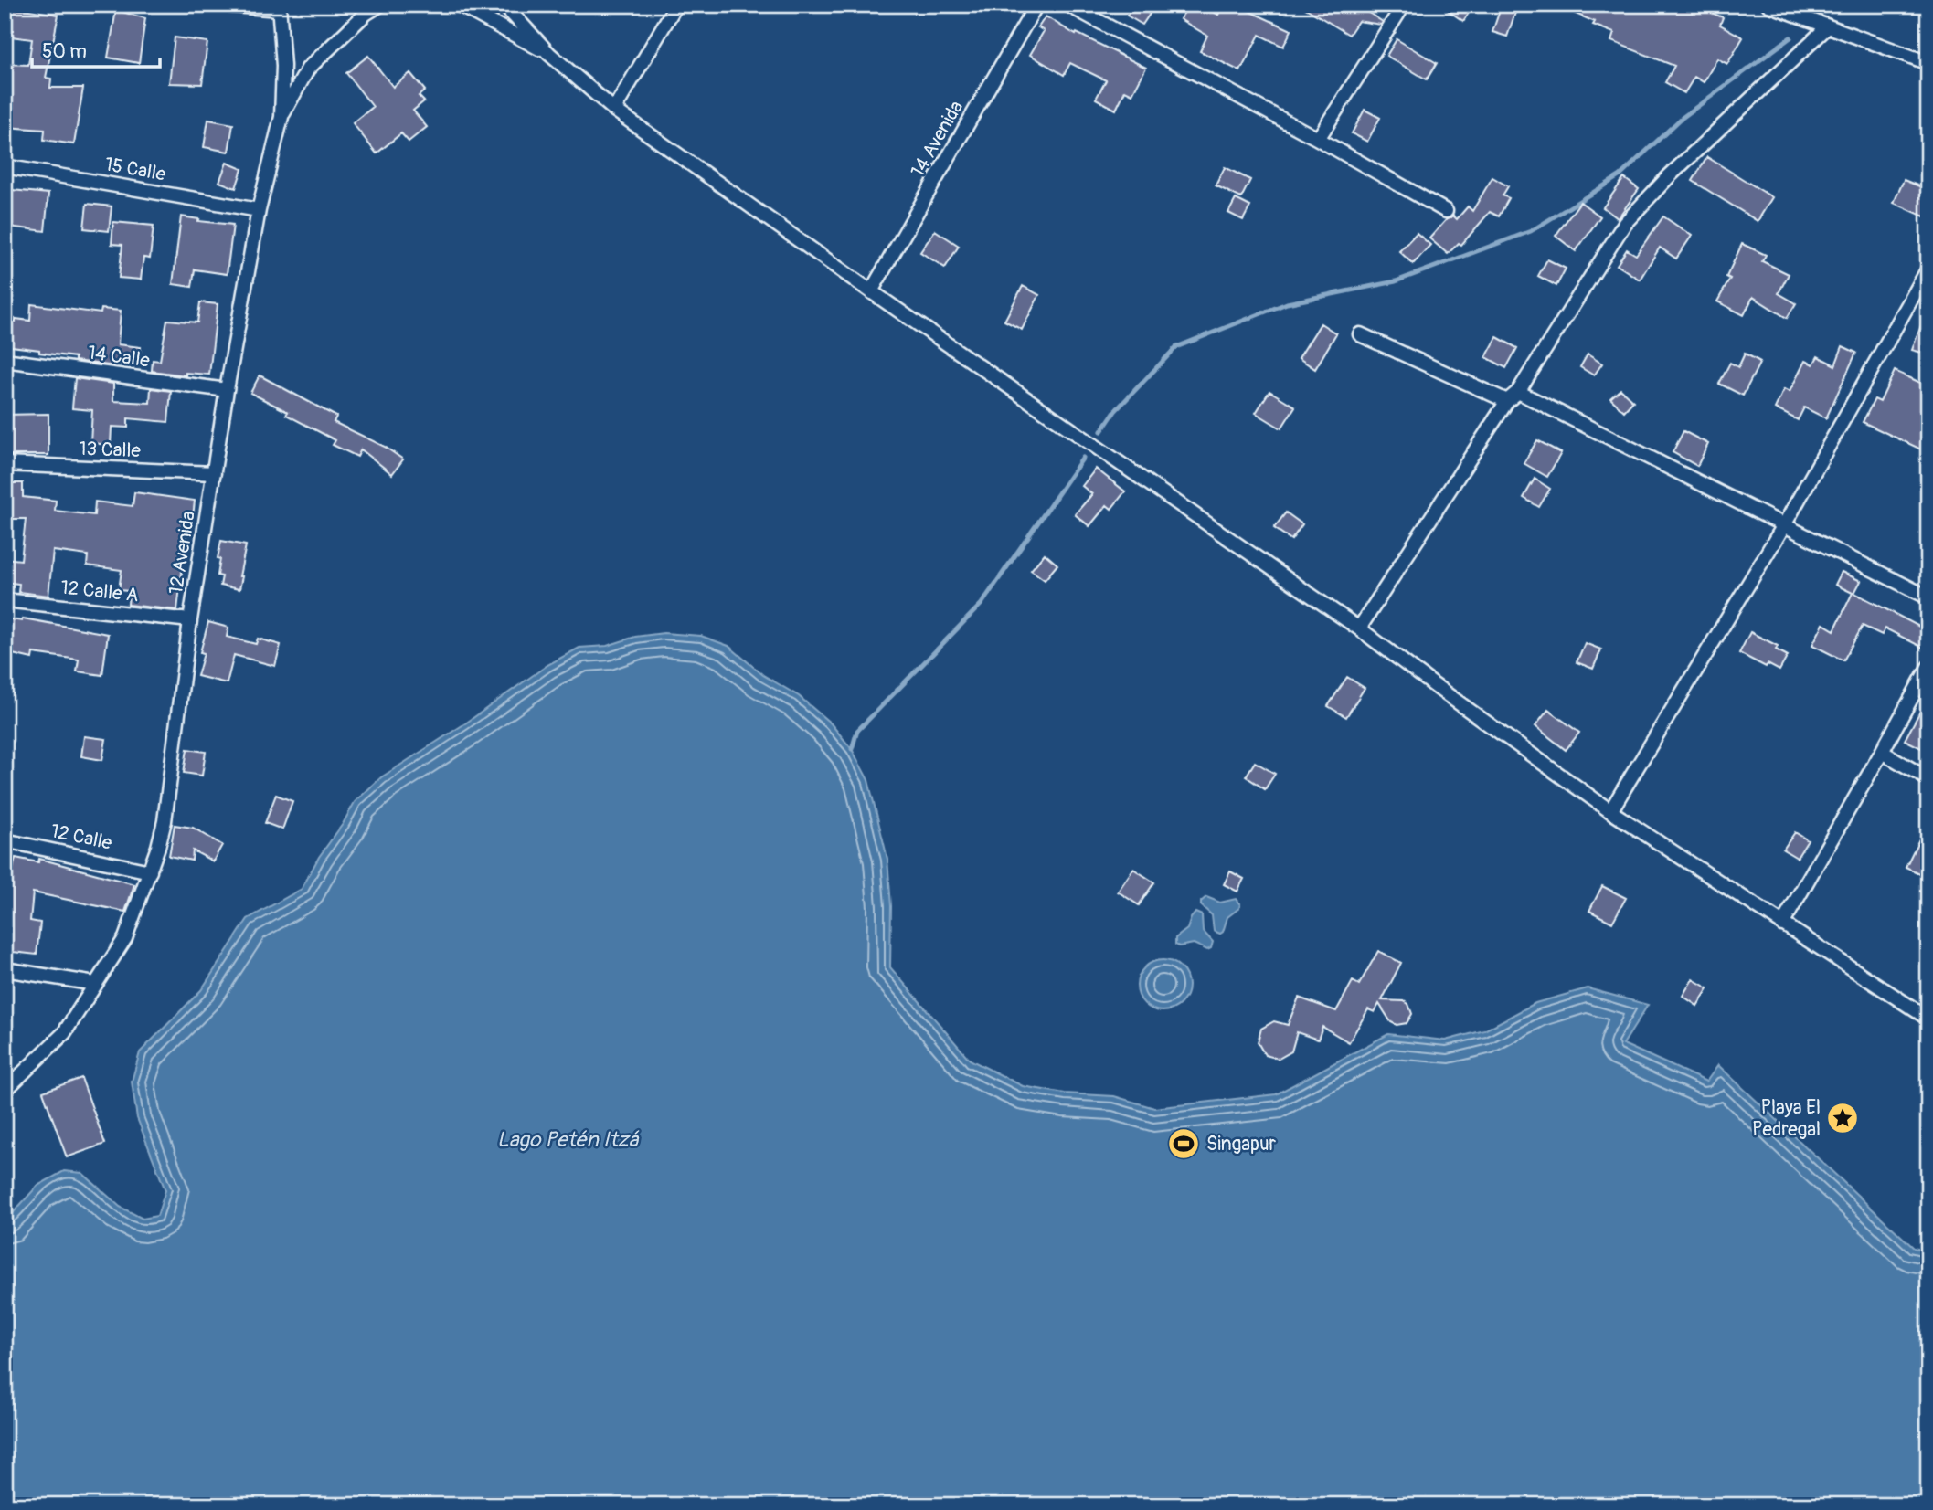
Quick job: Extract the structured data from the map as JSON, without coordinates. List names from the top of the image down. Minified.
{"streets":{"street":["14 Avenida","15 Calle","14 Calle","13 Calle","12 Avenida","12 Calle A","12 Calle"]},"crossings":[["15 Calle","12 Avenida"],["14 Calle","12 Avenida"],["13 Calle","12 Avenida"],["12 Avenida","12 Calle A"],["12 Avenida","12 Calle"]],"water":["Lago Petén Itzá"],"places":{"place":["Playa El Pedregal"],"sports":["Singapur"]},"scale_bar":"50 m"}
